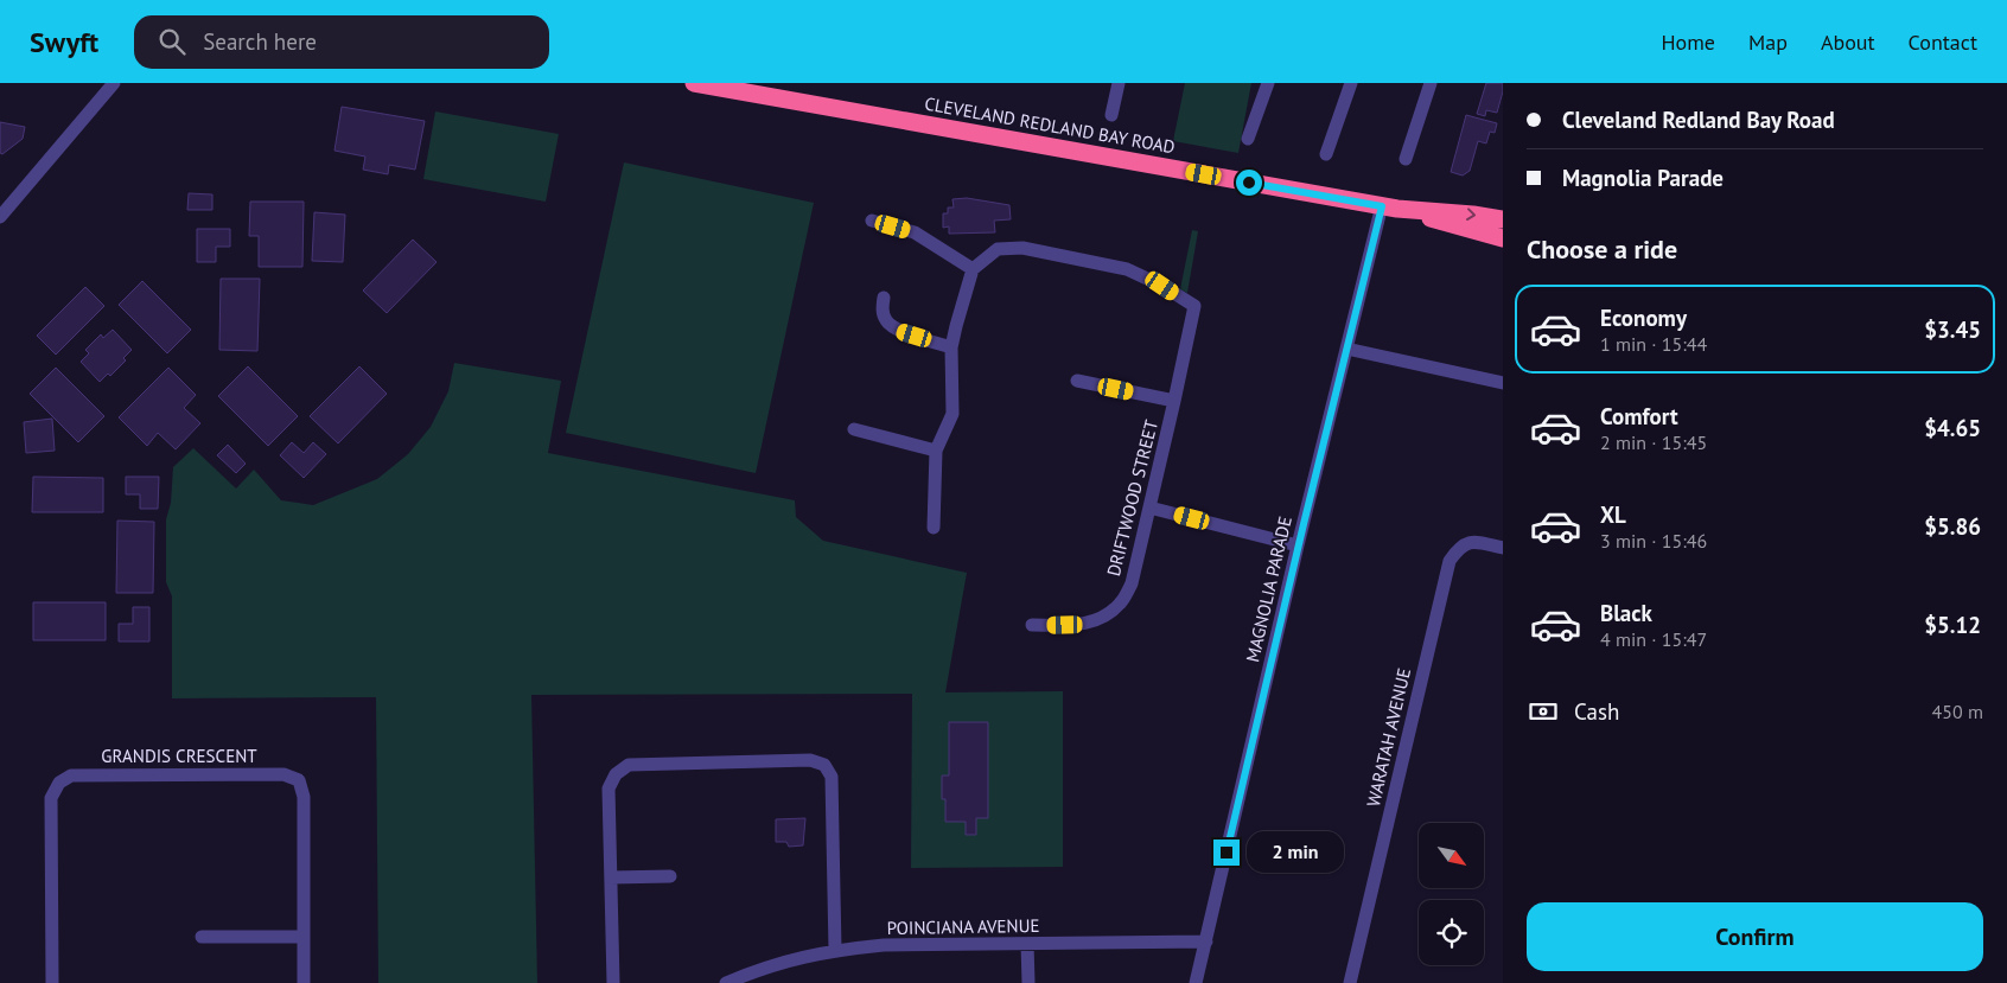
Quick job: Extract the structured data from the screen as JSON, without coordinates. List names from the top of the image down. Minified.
{"streets":{"highway":["CLEVELAND REDLAND BAY ROAD"],"street":["DRIFTWOOD STREET","MAGNOLIA PARADE","WARATAH AVENUE","GRANDIS CRESCENT","POINCIANA AVENUE"]},"crossings":[["CLEVELAND REDLAND BAY ROAD","MAGNOLIA PARADE"],["MAGNOLIA PARADE","POINCIANA AVENUE"]],"north":"bottom right","page":{"header":"Swyft","search":"Search here","nav":["Home","Map","About","Contact"],"banner":["Cleveland Redland Bay Road","Magnolia Parade"],"heading":"Choose a ride","list":[{"name":"Economy","note":"1 min · 15:44","value":"$3.45"},{"name":"Comfort","note":"2 min · 15:45","value":"$4.65"},{"name":"XL","note":"3 min · 15:46","value":"$5.86"},{"name":"Black","note":"4 min · 15:47","value":"$5.12"}],"pay":["Cash","450 m"],"bubble":"2 min","buttons":"Confirm"}}
